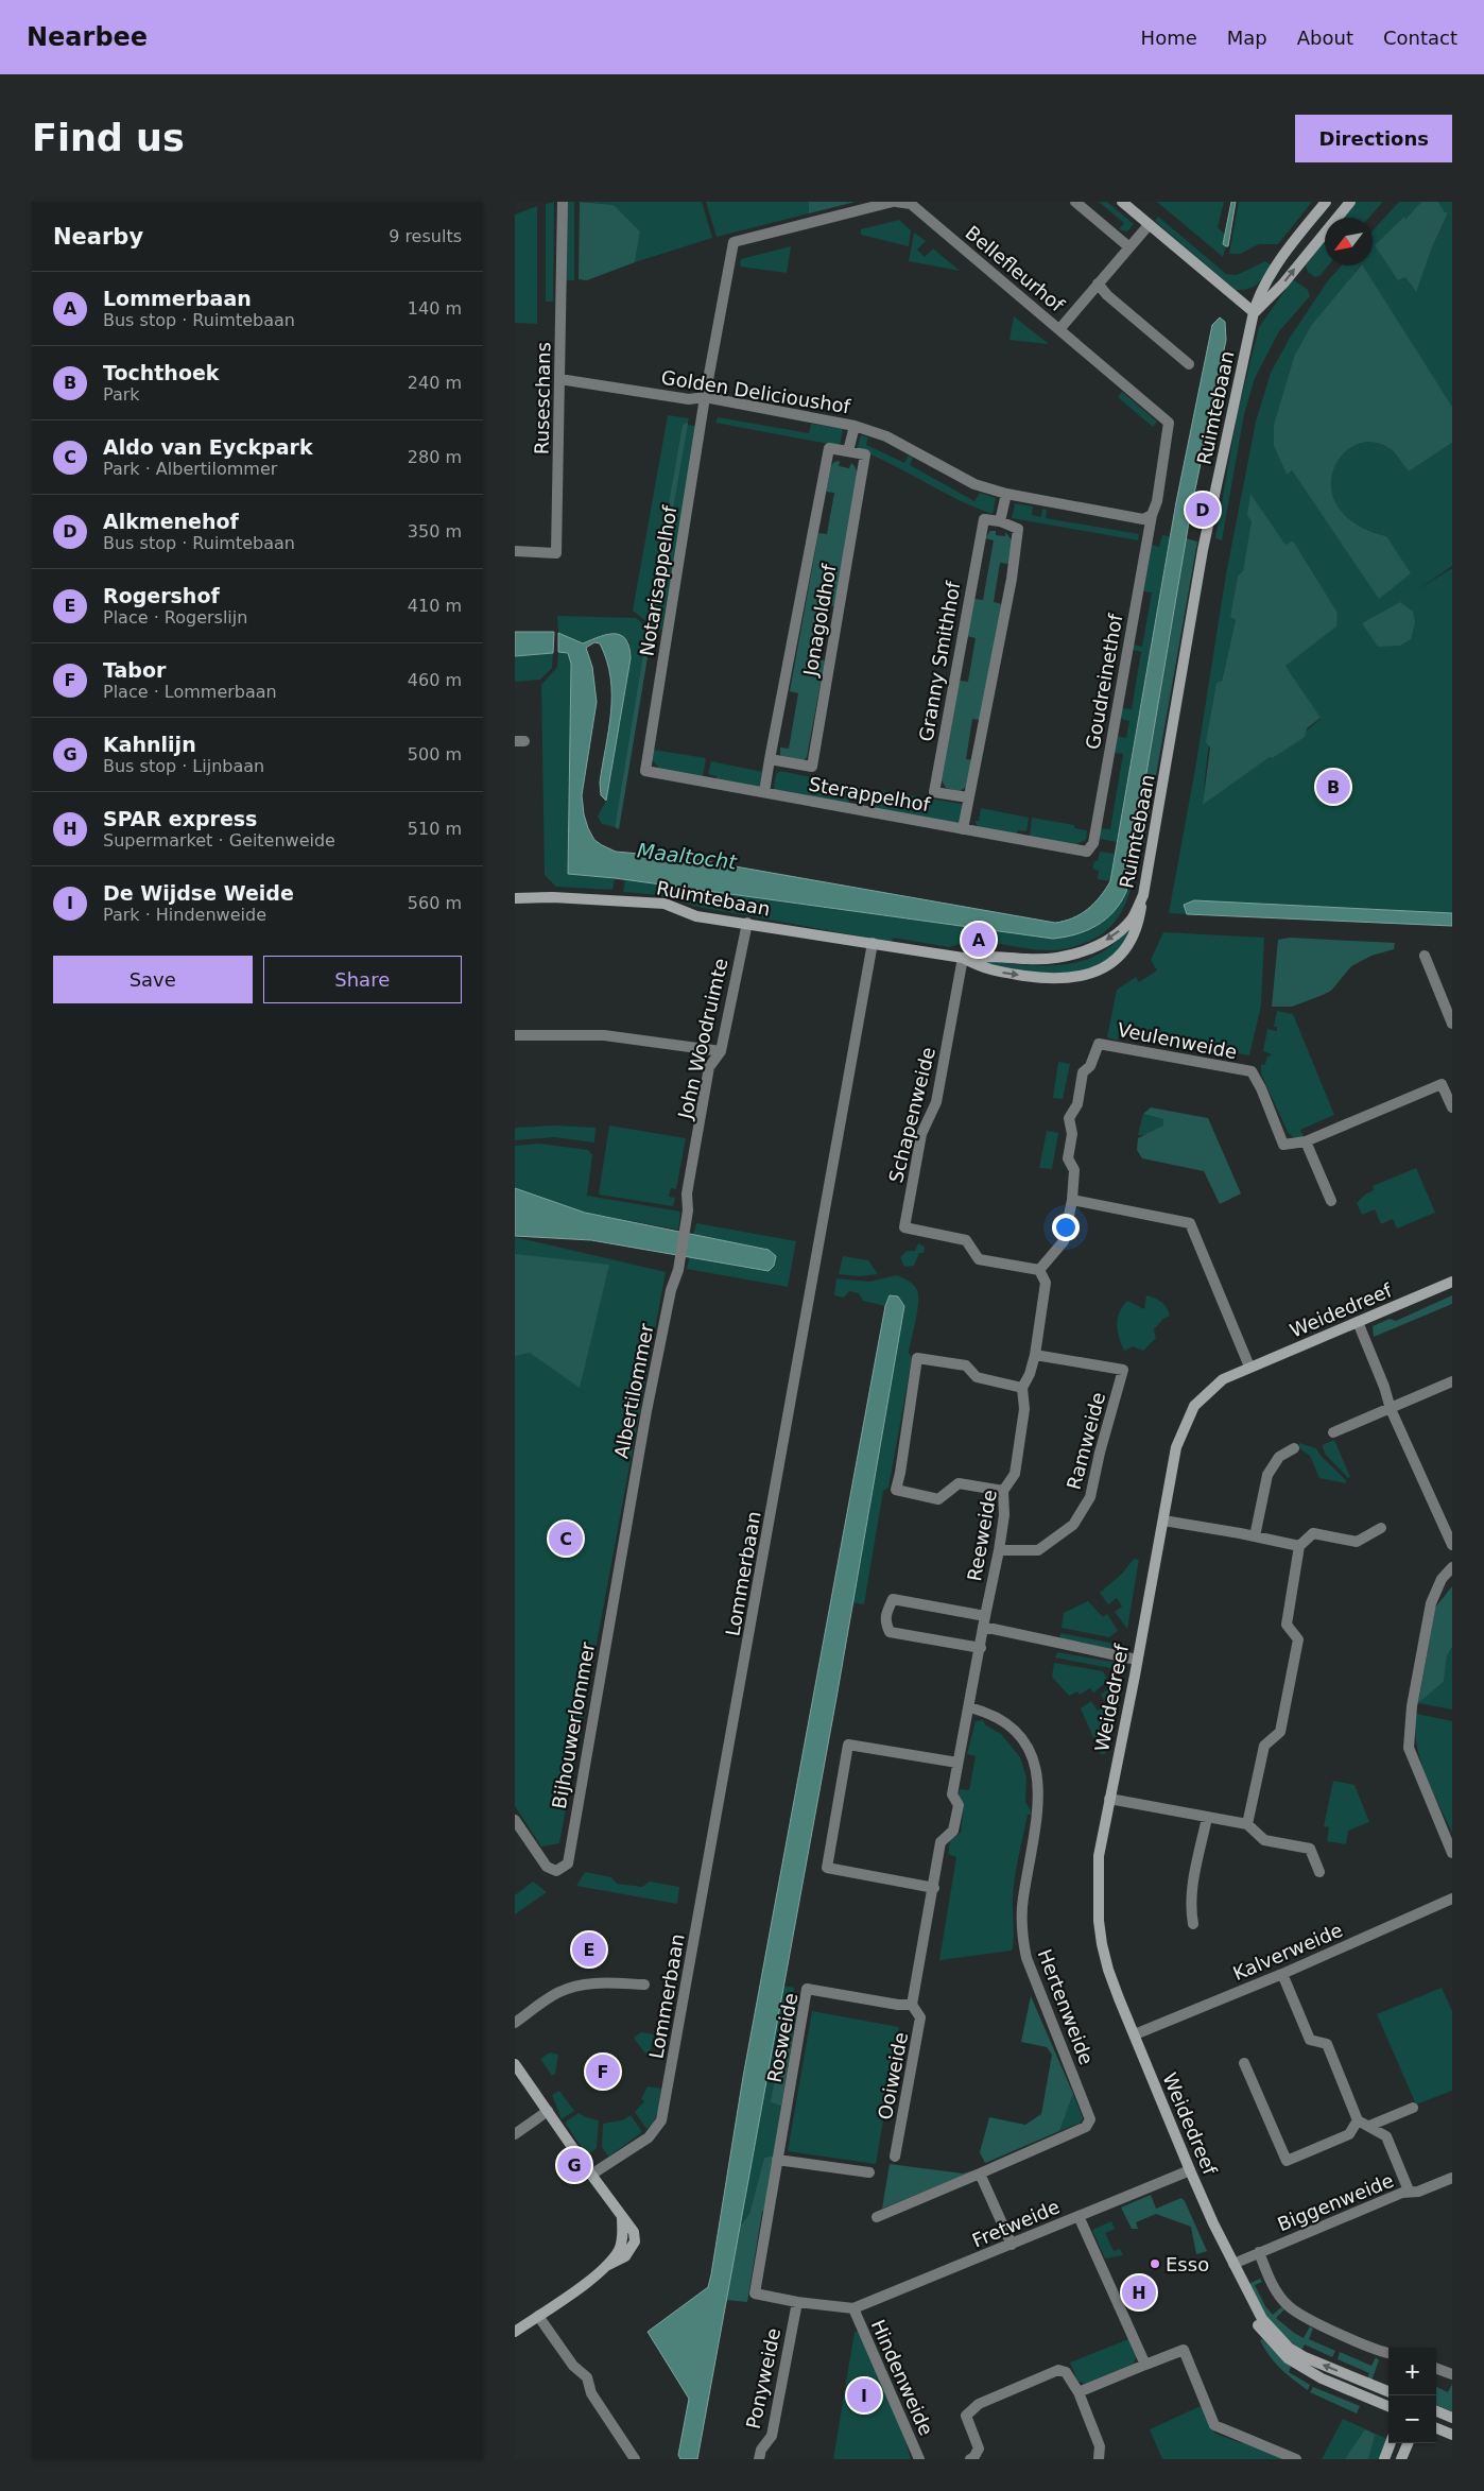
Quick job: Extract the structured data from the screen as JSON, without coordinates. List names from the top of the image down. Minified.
{"streets":{"street":["Bellefleurhof","Golden Delicioushof","Ruseschans","Ruimtebaan","Notarisappelhof","Jonagoldhof","Granny Smithhof","Goudreinethof","Sterappelhof","John Woodruimte","Veulenweide","Schapenweide","Weidedreef","Albertilommer","Ramweide","Reeweide","Lommerbaan","Bijhouwerlommer","Kalverweide","Hertenweide","Rosweide","Ooiweide","Biggenweide","Fretweide","Hindenweide","Ponyweide"]},"crossings":[["Bellefleurhof","Golden Delicioushof"],["Bellefleurhof","Notarisappelhof"],["Bellefleurhof","Goudreinethof"],["Golden Delicioushof","Ruseschans"],["Golden Delicioushof","Notarisappelhof"],["Golden Delicioushof","Goudreinethof"],["Ruimtebaan","John Woodruimte"],["Ruimtebaan","Schapenweide"],["Ruimtebaan","Lommerbaan"],["Notarisappelhof","Sterappelhof"],["Jonagoldhof","Sterappelhof"],["Goudreinethof","Sterappelhof"],["John Woodruimte","Albertilommer"],["Weidedreef","Kalverweide"],["Weidedreef","Biggenweide"],["Weidedreef","Fretweide"],["Albertilommer","Bijhouwerlommer"],["Ramweide","Reeweide"],["Rosweide","Ooiweide"],["Rosweide","Fretweide"],["Rosweide","Hindenweide"],["Rosweide","Ponyweide"],["Fretweide","Hindenweide"]],"water":["Maaltocht"],"places":["Esso"],"north":"bottom left","page":{"header":"Nearbee","nav":["Home","Map","About","Contact"],"buttons":["Directions",["Save","Share"]],"title":"Find us","heading":["Nearby","9 results"],"list":[{"mark":"A","name":"Lommerbaan","note":"Bus stop · Ruimtebaan","value":"140 m"},{"mark":"B","name":"Tochthoek","note":"Park","value":"240 m"},{"mark":"C","name":"Aldo van Eyckpark","note":"Park · Albertilommer","value":"280 m"},{"mark":"D","name":"Alkmenehof","note":"Bus stop · Ruimtebaan","value":"350 m"},{"mark":"E","name":"Rogershof","note":"Place · Rogerslijn","value":"410 m"},{"mark":"F","name":"Tabor","note":"Place · Lommerbaan","value":"460 m"},{"mark":"G","name":"Kahnlijn","note":"Bus stop · Lijnbaan","value":"500 m"},{"mark":"H","name":"SPAR express","note":"Supermarket · Geitenweide","value":"510 m"},{"mark":"I","name":"De Wijdse Weide","note":"Park · Hindenweide","value":"560 m"}],"pins":["D","B","A","C","E","F","G","H","I"],"map_buttons":["+","−"]}}
